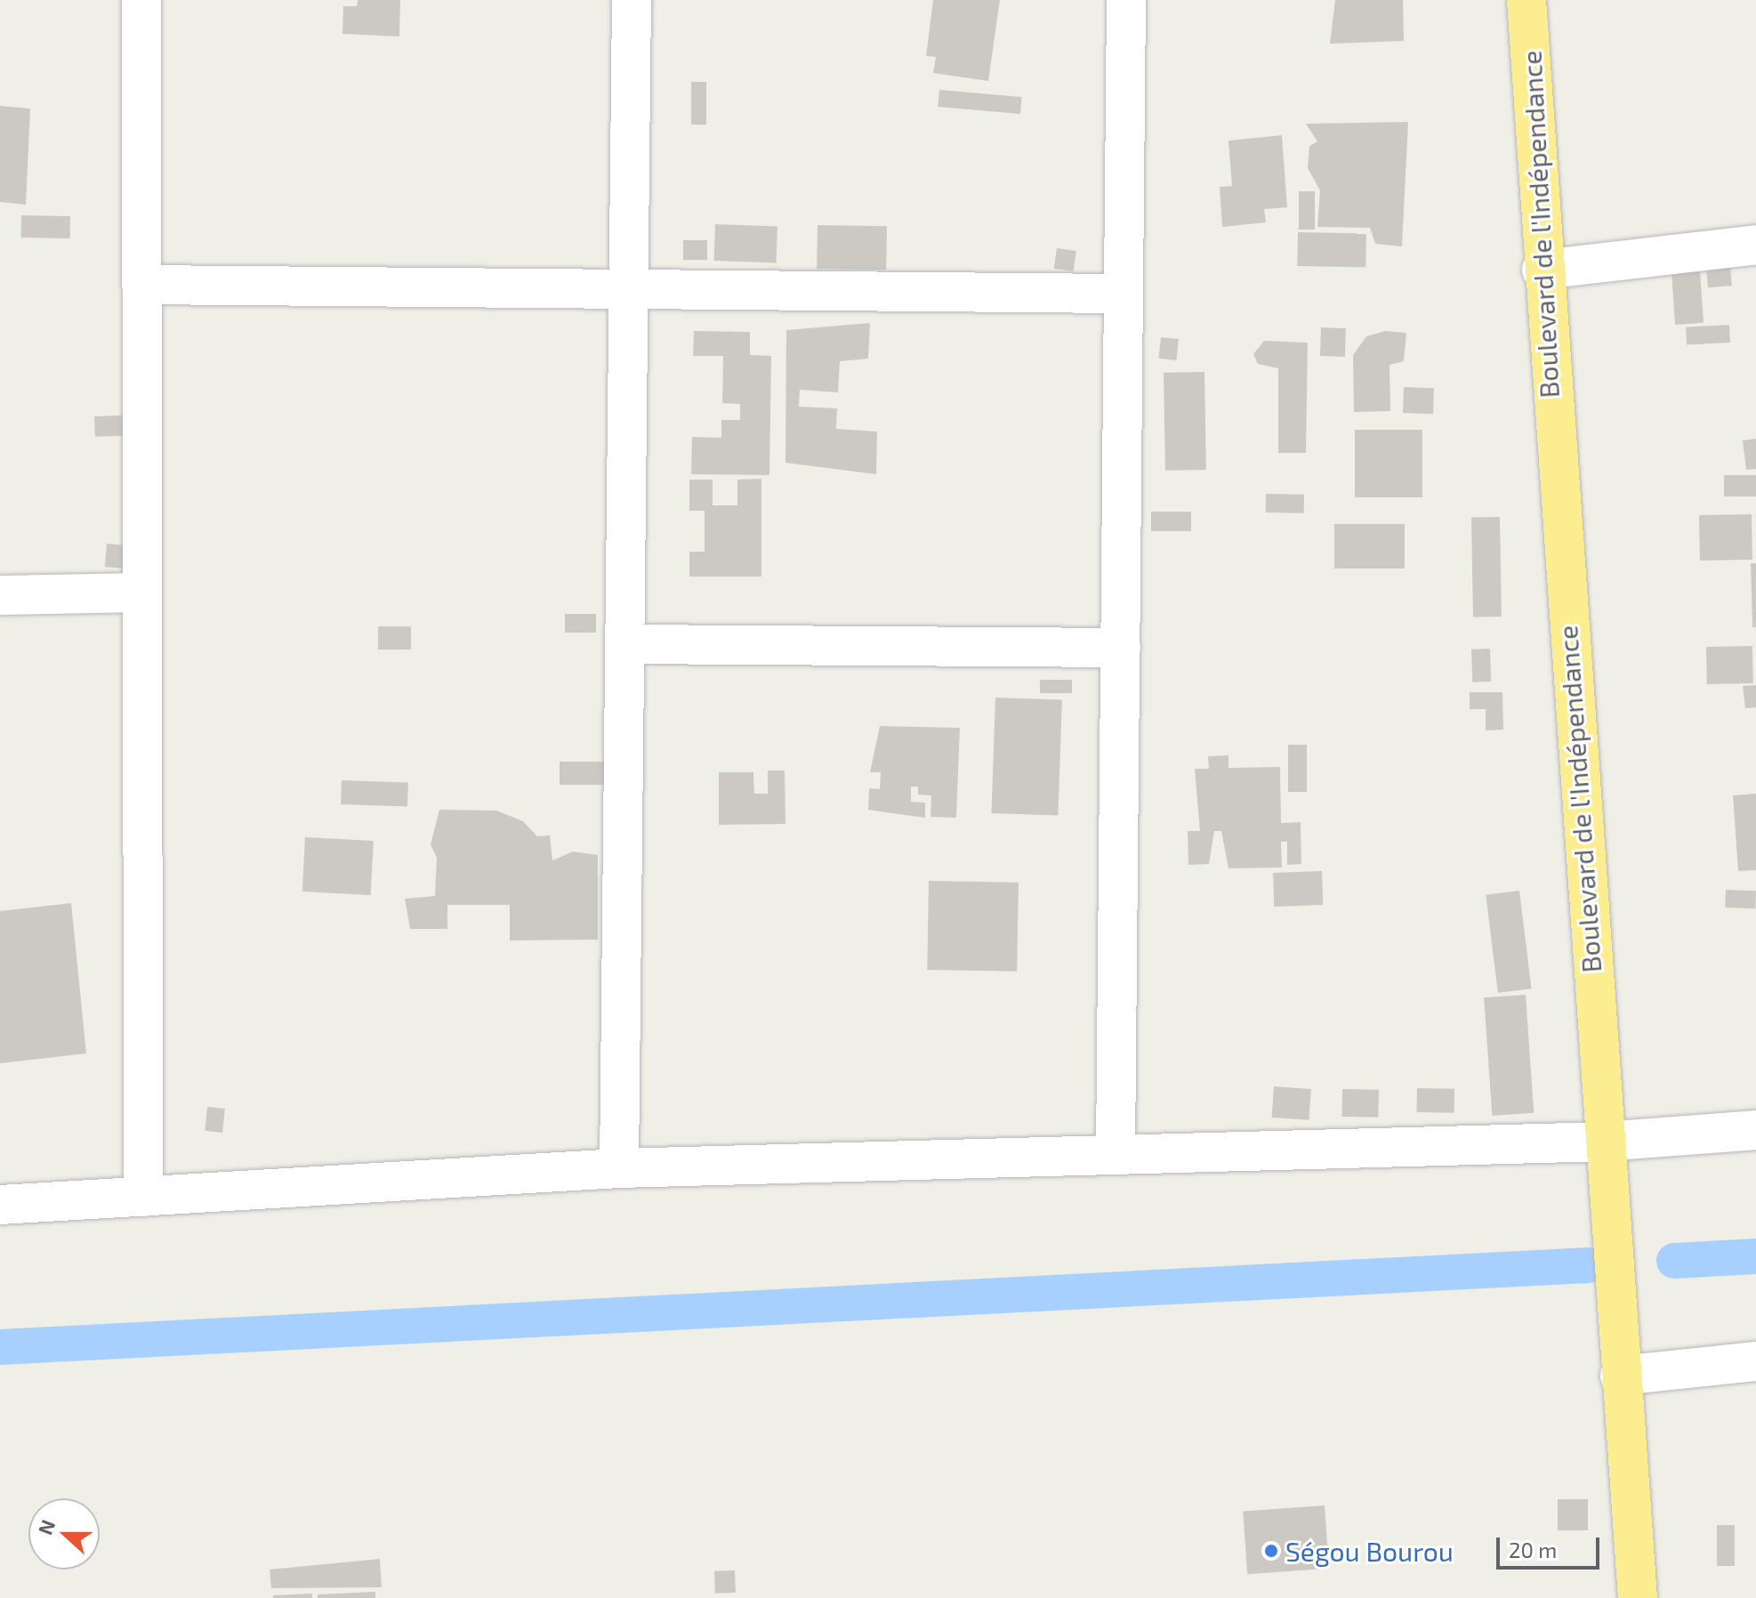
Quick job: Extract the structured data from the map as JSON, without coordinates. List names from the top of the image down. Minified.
{"streets":{"highway":["Boulevard de l'Indépendance"]},"places":["Ségou Bourou"],"scale_bar":"20 m","north":"left"}
